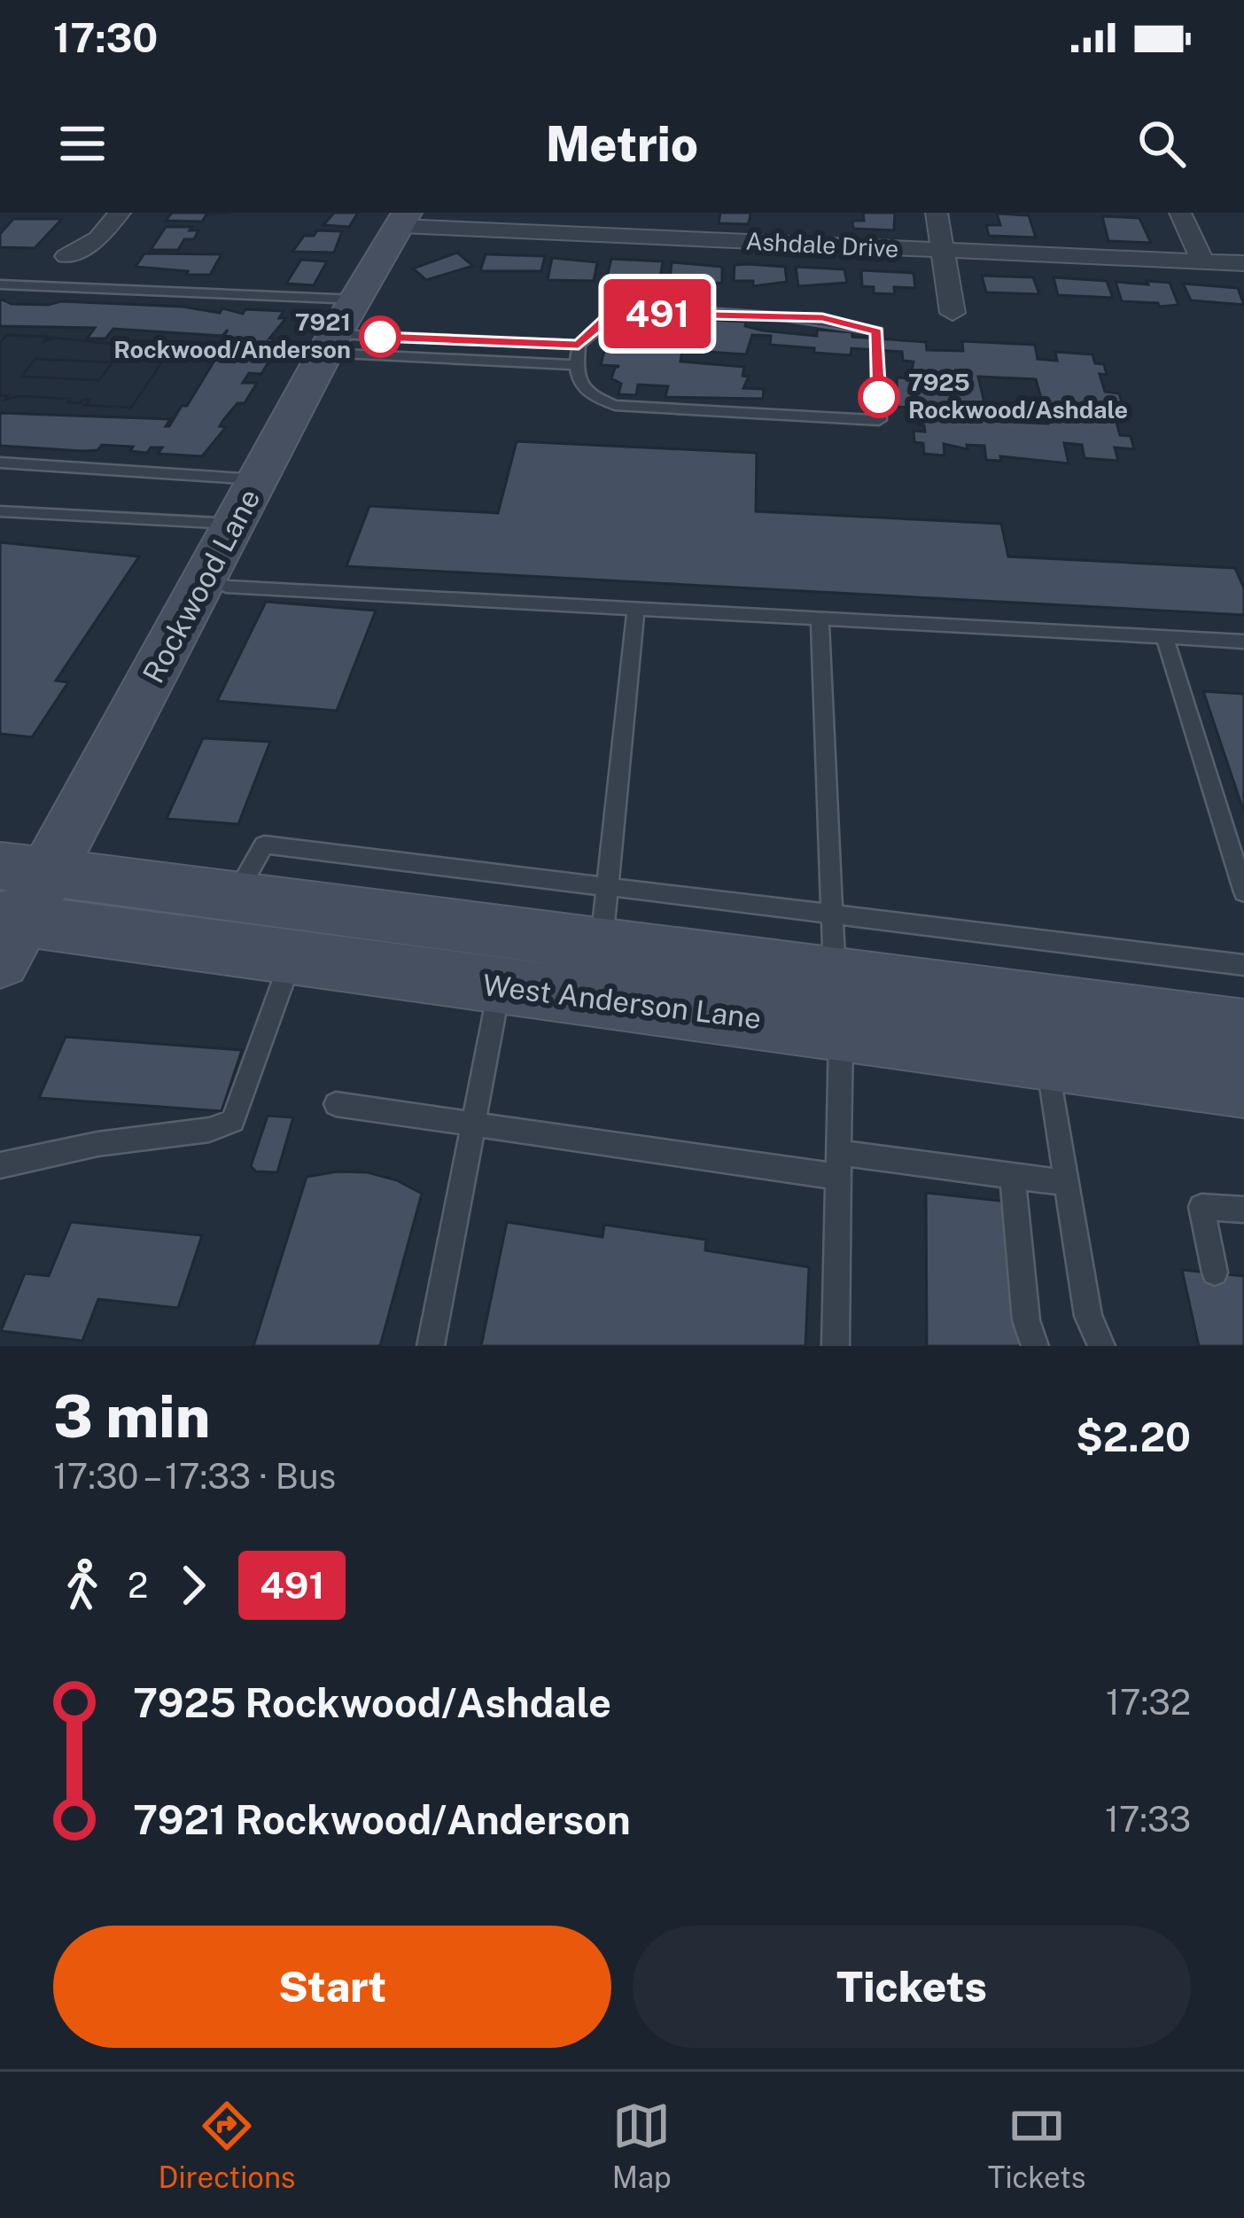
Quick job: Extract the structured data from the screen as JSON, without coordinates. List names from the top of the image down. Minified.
{"streets":{"main road":["Rockwood Lane","West Anderson Lane"],"street":["Ashdale Drive"]},"crossings":[["Ashdale Drive","Rockwood Lane"],["Rockwood Lane","West Anderson Lane"]],"places":["7921 Rockwood/Anderson","7925 Rockwood/Ashdale"],"lines":["bus line 491"],"page":{"status":"17:30","header":"Metrio","on_map":"491","heading":["3 min","17:30 – 17:33 · Bus","$2.20"],"legs":["2","491"],"list":[{"name":"7925 Rockwood/Ashdale","value":"17:32"},{"name":"7921 Rockwood/Anderson","value":"17:33"}],"buttons":["Start","Tickets"],"tabs":["Directions","Map","Tickets"]}}
